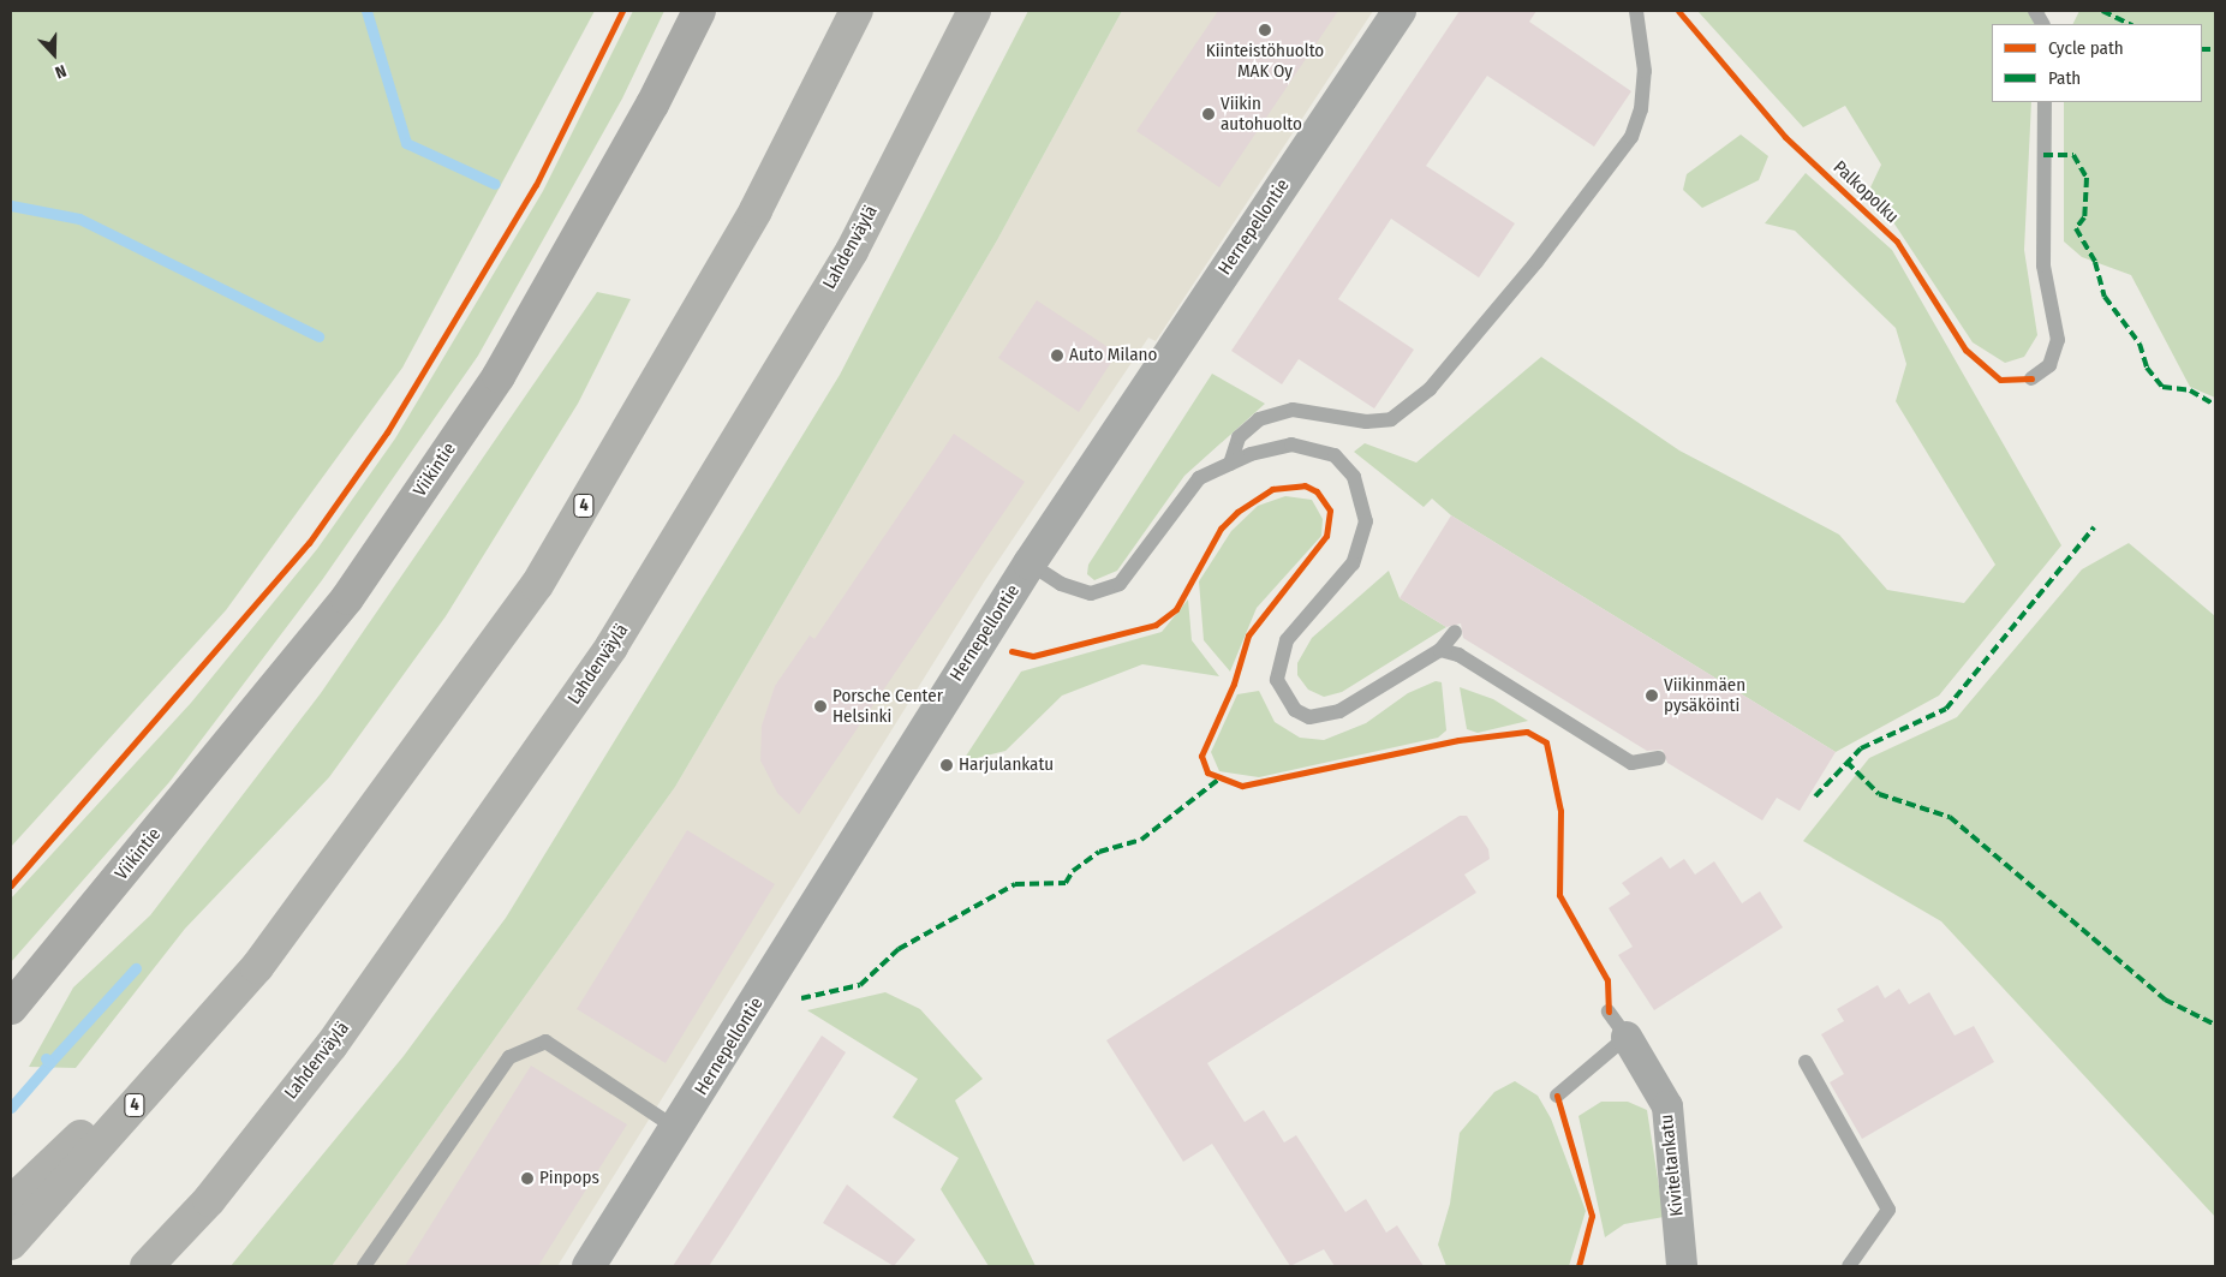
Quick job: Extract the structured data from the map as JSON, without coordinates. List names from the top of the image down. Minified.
{"streets":{"highway":["Lahdenväylä","4"],"main road":["Viikintie"],"street":["Hernepellontie","Kiviteltankatu"],"cycle path":["Palkopolku"]},"places":["Kiinteistöhuolto MAK Oy","Viikin autohuolto","Auto Milano","Viikinmäen pysäköinti","Porsche Center Helsinki","Harjulankatu","Pinpops"],"legend":["Cycle path","Path"],"north":"bottom"}
